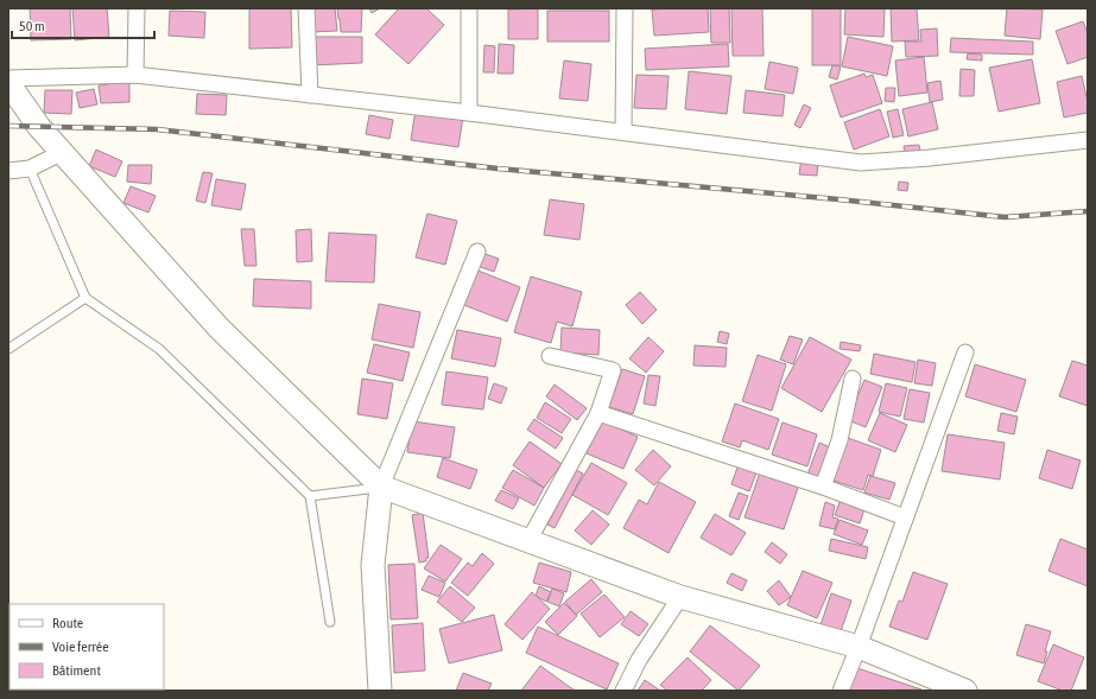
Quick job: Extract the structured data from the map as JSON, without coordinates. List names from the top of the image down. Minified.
{"legend":["Route","Voie ferrée","Bâtiment"],"scale_bar":"50 m"}
